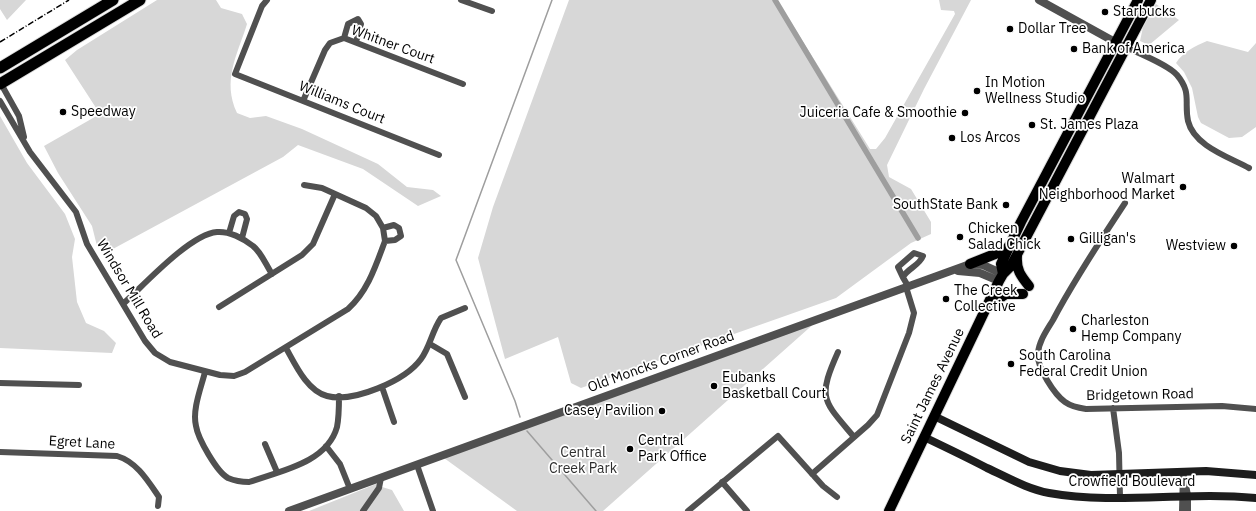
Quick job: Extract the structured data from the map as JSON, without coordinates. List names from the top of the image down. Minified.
{"streets":{"main road":["Saint James Avenue","Crowfield Boulevard"],"street":["Whitner Court","Williams Court","Windsor Mill Road","Old Moncks Corner Road","Bridgetown Road","Egret Lane"]},"crossings":[["Whitner Court","Williams Court"],["Saint James Avenue","Crowfield Boulevard"]],"parks":["Central Creek Park"],"places":["Starbucks","Dollar Tree","Bank of America","In Motion Wellness Studio","Speedway","Juiceria Cafe & Smoothie","St. James Plaza","Los Arcos","Walmart Neighborhood Market","SouthState Bank","Chicken Salad Chick","Gilligan's","Westview","The Creek Collective","Charleston Hemp Company","South Carolina Federal Credit Union","Eubanks Basketball Court","Casey Pavilion","Central Park Office"]}
